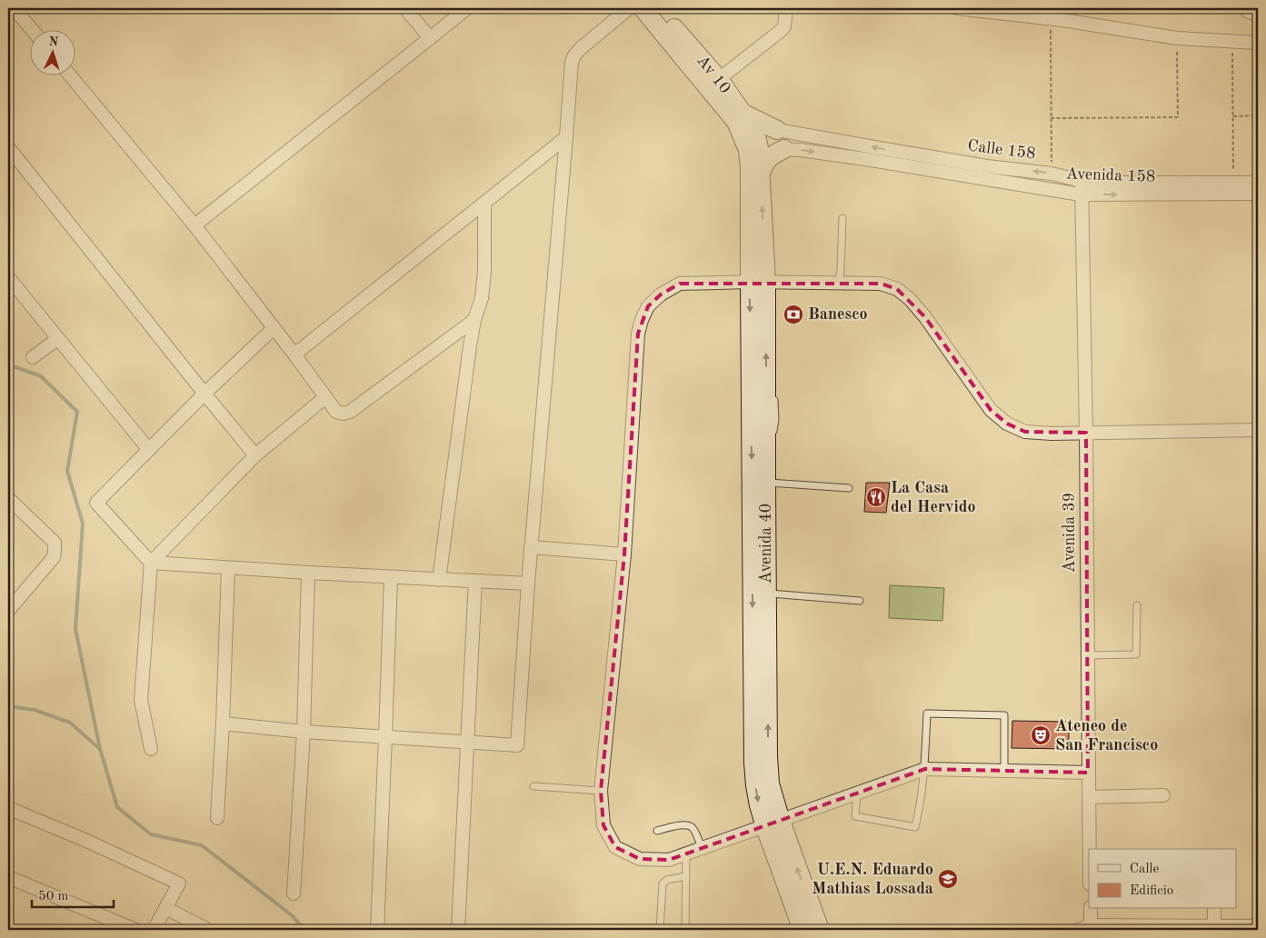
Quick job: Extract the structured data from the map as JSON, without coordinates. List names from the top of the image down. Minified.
{"streets":{"street":["Av 10","Calle 158","Avenida 158","Avenida 39","Avenida 40"]},"crossings":[["Av 10","Calle 158"],["Av 10","Avenida 40"],["Calle 158","Avenida 158"],["Calle 158","Avenida 39"],["Calle 158","Avenida 40"],["Avenida 158","Avenida 39"]],"one_way":["Avenida 158"],"places":{"bank":["Banesco"],"restaurant":["La Casa del Hervido"],"theatre":["Ateneo de San Francisco"],"school or university":["U.E.N. Eduardo Mathias Lossada"]},"legend":["Calle","Edificio"],"scale_bar":"50 m","north":"top"}
